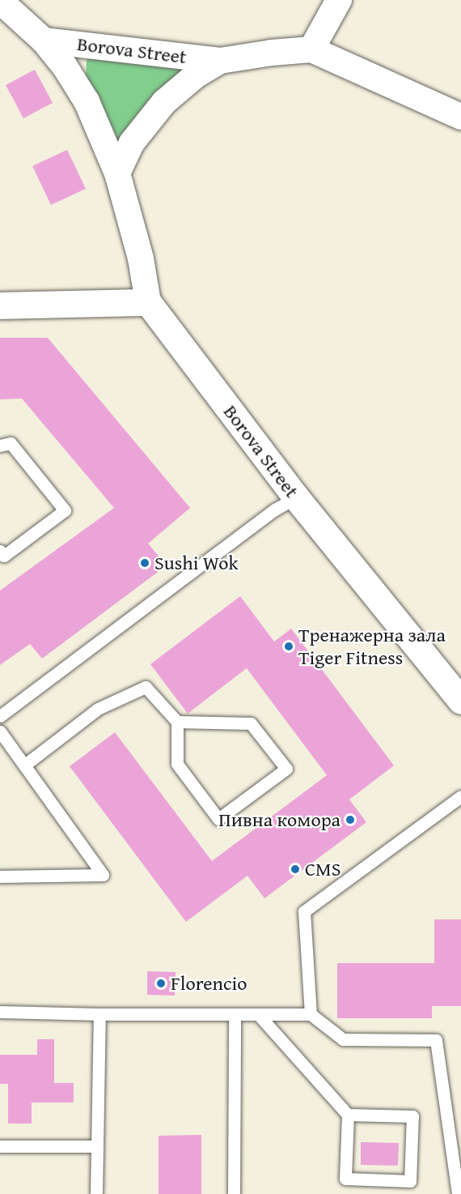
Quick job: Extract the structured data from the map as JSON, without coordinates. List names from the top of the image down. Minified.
{"streets":{"street":["Borova Street"]},"places":["Sushi Wok","Тренажерна зала Tiger Fitness","Пивна комора","CMS","Florencio"]}
